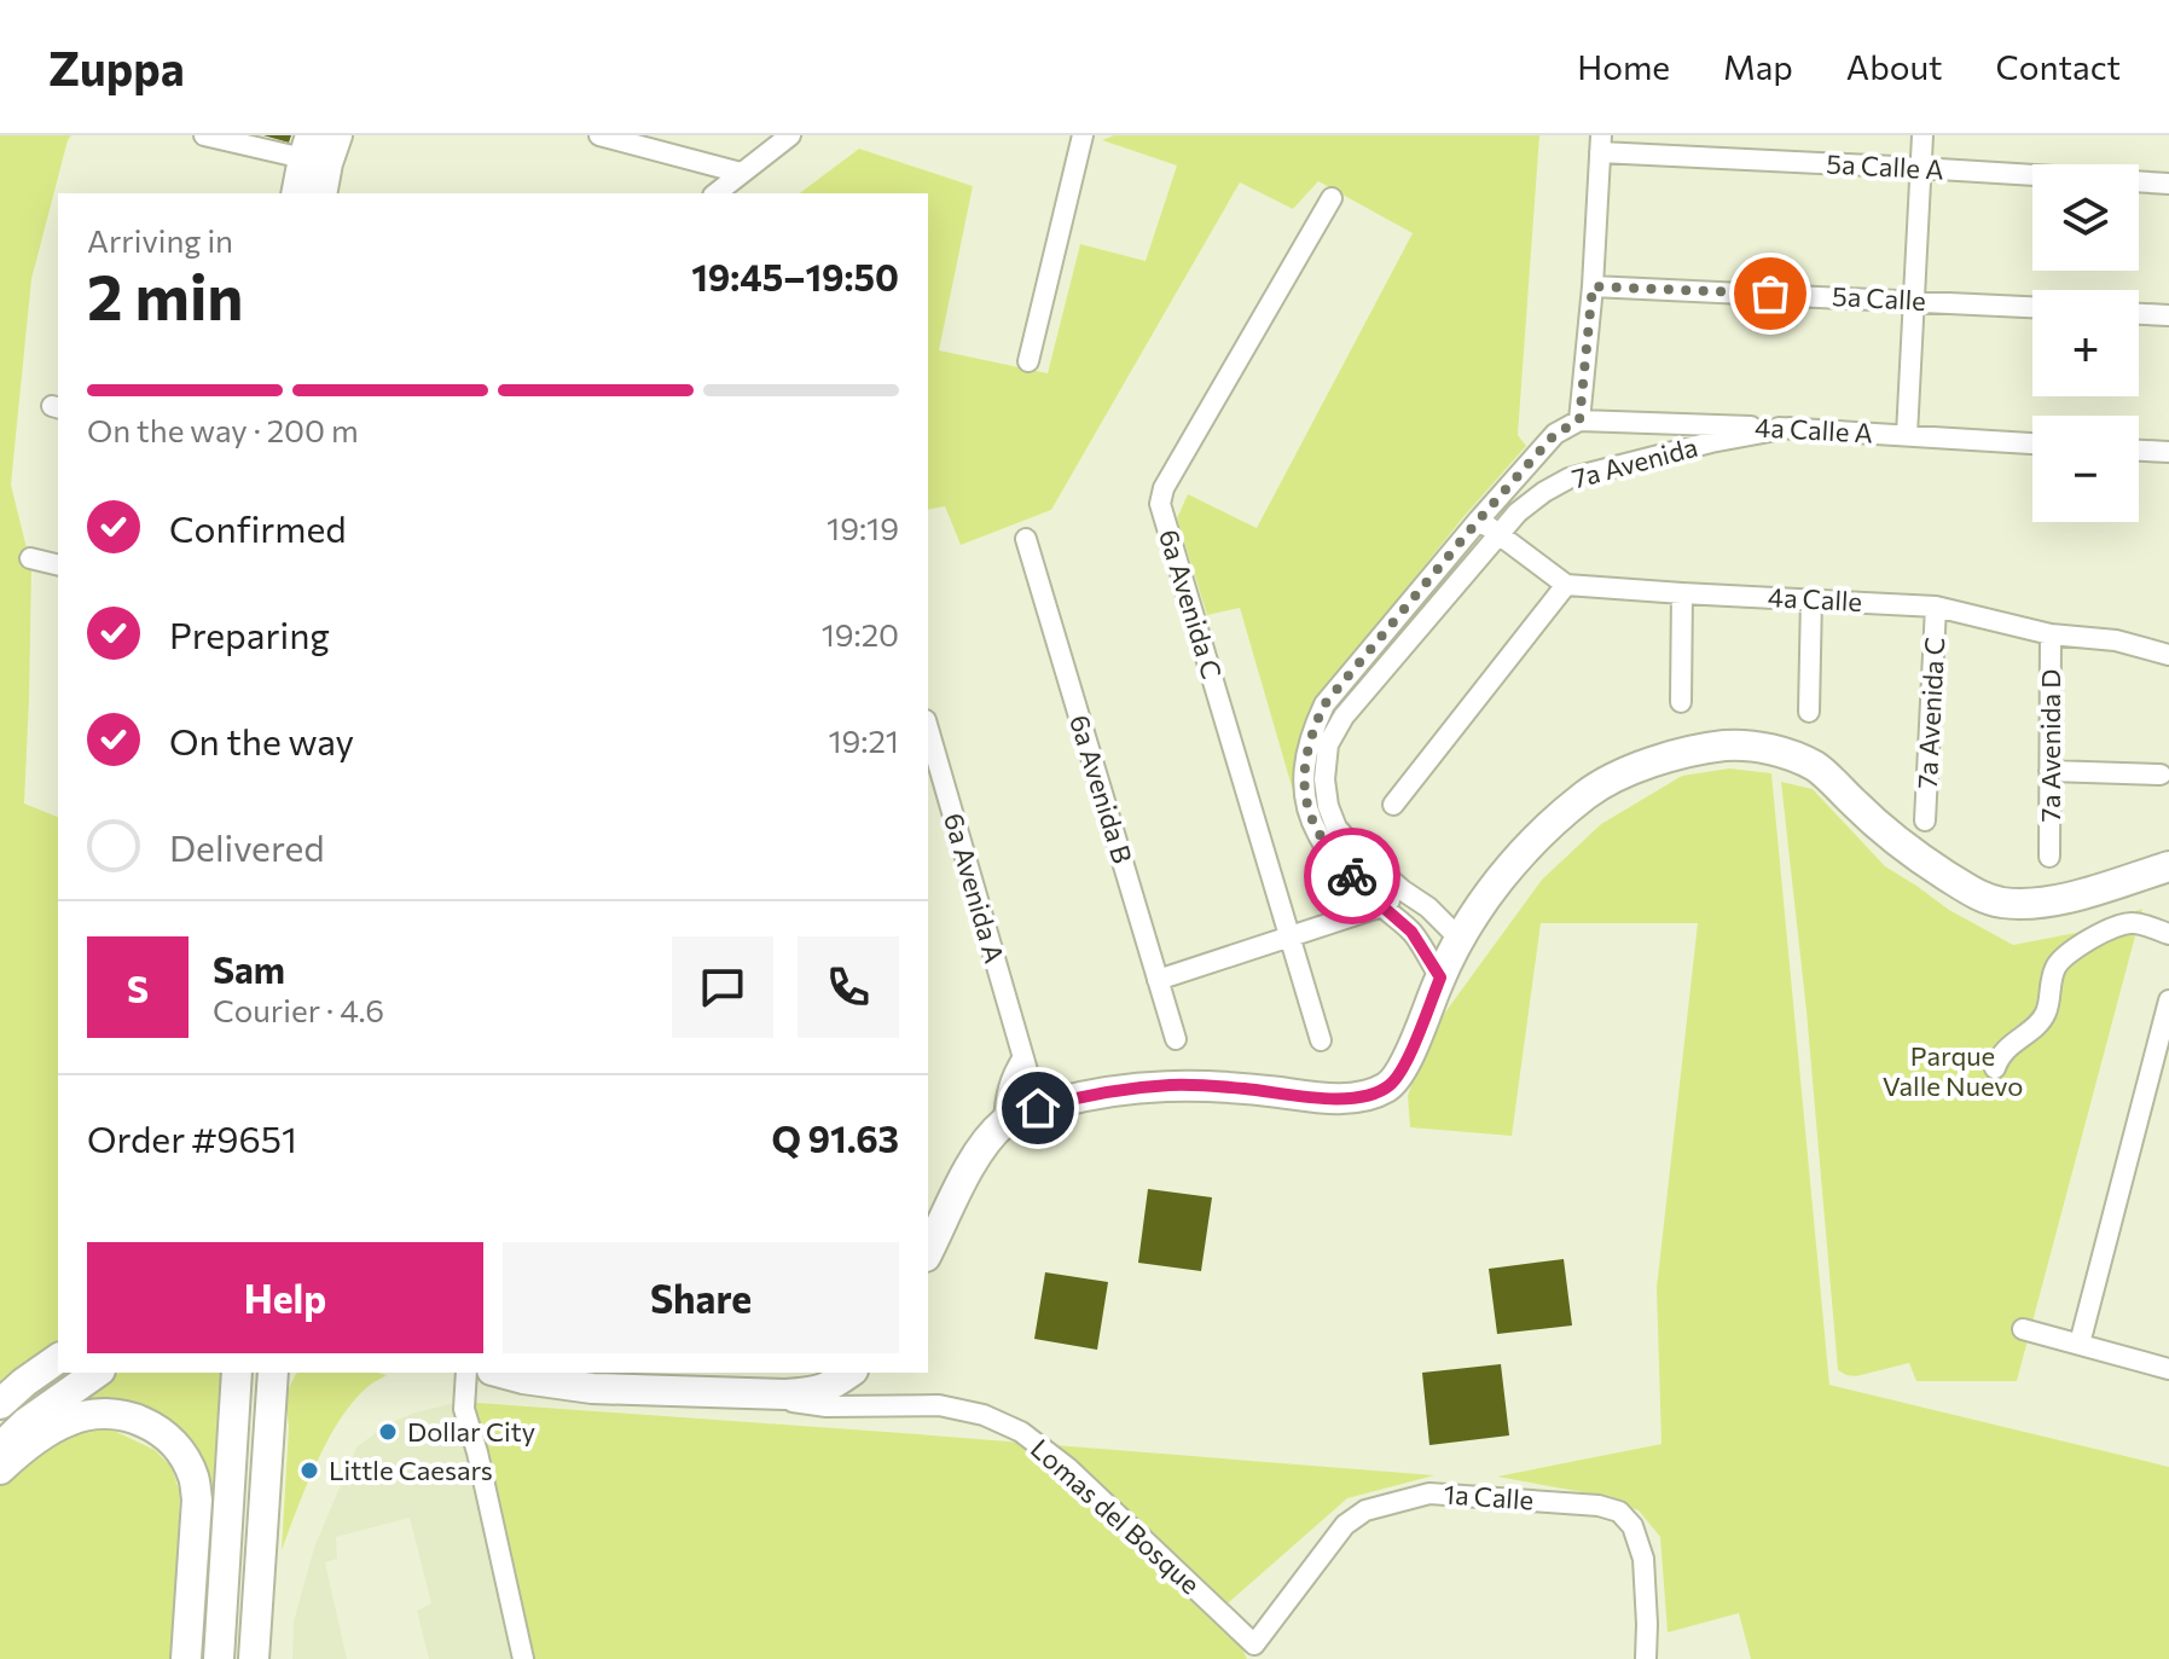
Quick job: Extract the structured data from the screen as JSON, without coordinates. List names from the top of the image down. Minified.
{"streets":{"street":["5a Calle A","5a Calle","4a Calle A","7a Avenida","4a Calle","6a Avenida C","7a Avenida C","7a Avenida D","6a Avenida B","6a Avenida A","1a Calle","Lomas del Bosque"]},"crossings":[["5a Calle A","7a Avenida"],["5a Calle","7a Avenida"],["4a Calle A","7a Avenida"],["4a Calle","7a Avenida C"],["4a Calle","7a Avenida D"],["1a Calle","Lomas del Bosque"]],"parks":["Parque Valle Nuevo"],"places":["Dollar City","Little Caesars"],"page":{"header":"Zuppa","nav":["Home","Map","About","Contact"],"map_buttons":["+","−"],"heading":["2 min","Arriving in","19:45–19:50"],"panel":["Sam","Courier · 4.6","Order #9651","Q 91.63"],"bar":"On the way · 200 m","list":[["Confirmed","19:19"],["Preparing","19:20"],["On the way","19:21"],"Delivered"],"round":"S","buttons":["Help","Share"]}}
